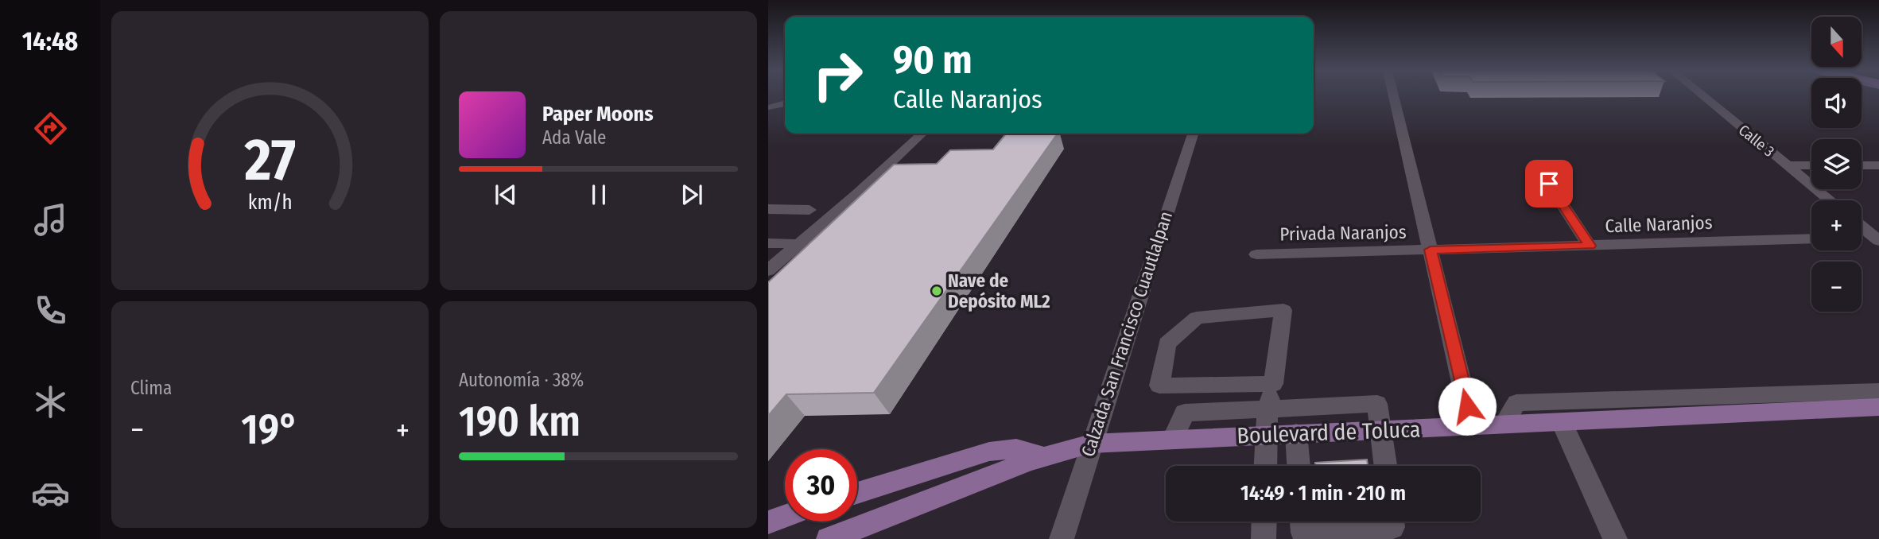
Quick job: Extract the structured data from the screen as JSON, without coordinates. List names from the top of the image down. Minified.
{"streets":{"main road":["Boulevard de Toluca"],"street":["Calle 3","Calle Naranjos","Privada Naranjos","Calzada San Francisco Cuautlalpan"]},"crossings":[["Calle Naranjos","Privada Naranjos"],["Calzada San Francisco Cuautlalpan","Boulevard de Toluca"]],"places":["Nave de Depósito ML2"],"north":"bottom","page":{"tabs":"14:48","map_buttons":["+","−"],"turn":["90 m","Calle Naranjos"],"song":["Paper Moons","Ada Vale"],"tile":["Clima",["Autonomía · 38%","190 km"]],"heat":["−","19°","+"],"limit":"30","trip":"14:49 · 1 min · 210 m","gauge":["27","km/h"]}}
